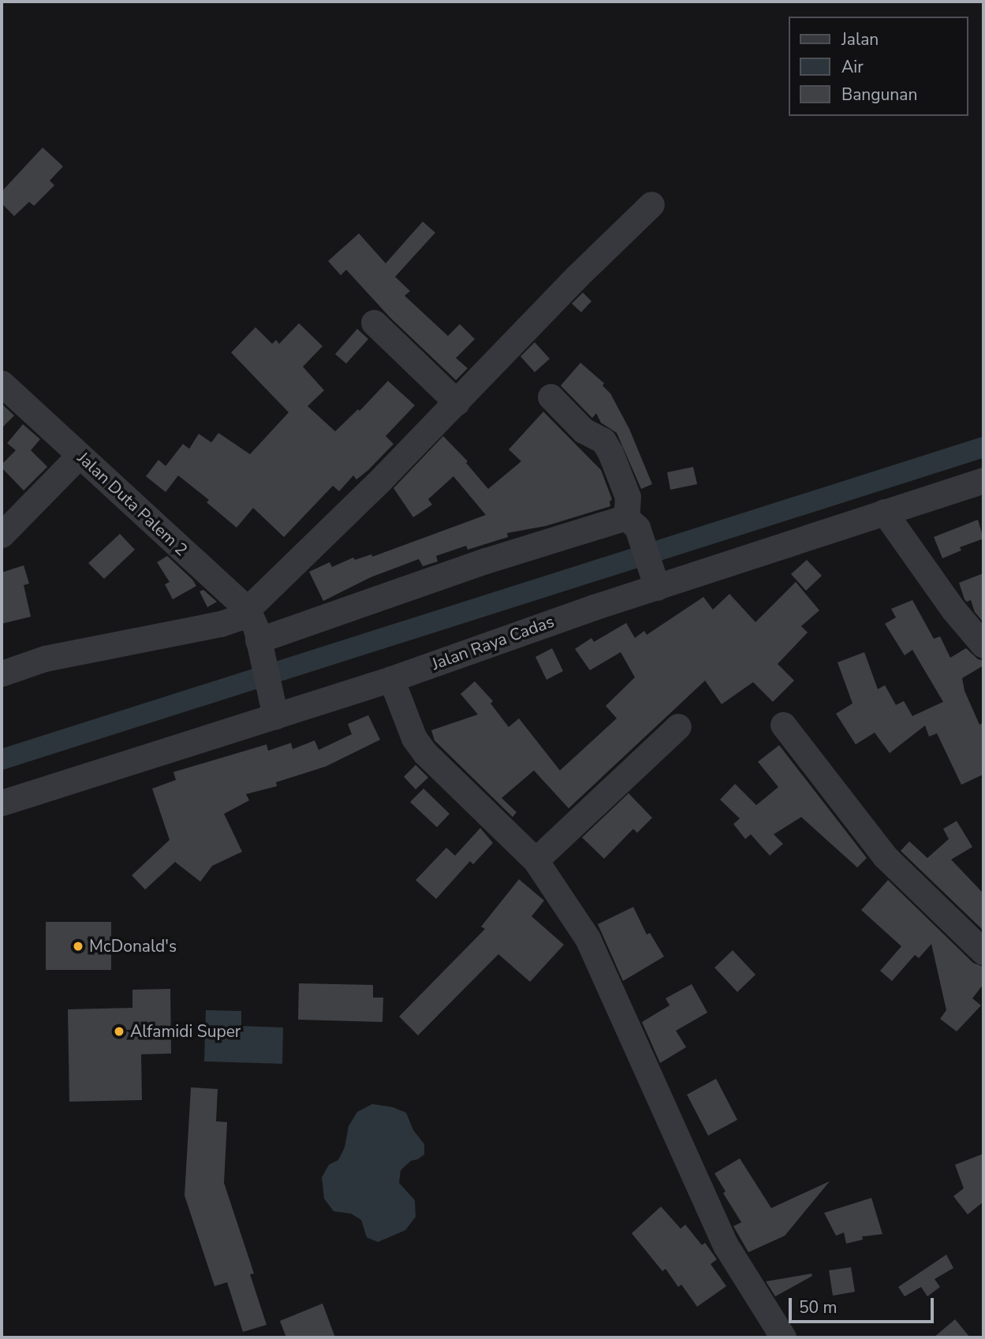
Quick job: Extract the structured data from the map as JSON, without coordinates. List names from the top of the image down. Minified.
{"streets":{"street":["Jalan Duta Palem 2","Jalan Raya Cadas"]},"places":["McDonald's","Alfamidi Super"],"legend":["Jalan","Air","Bangunan"],"scale_bar":"50 m"}
